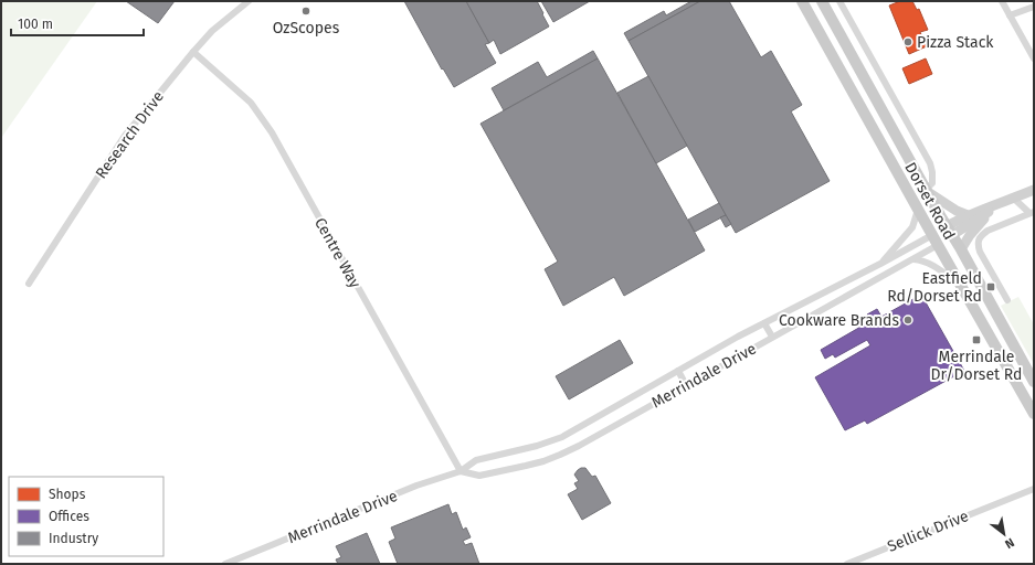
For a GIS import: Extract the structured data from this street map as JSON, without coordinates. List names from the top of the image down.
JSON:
{
  "streets": {
    "main road": ["Dorset Road"],
    "street": [
      "Research Drive",
      "Centre Way",
      "Merrindale Drive",
      "Sellick Drive"
    ]
  },
  "crossings": [
    ["Research Drive", "Centre Way"],
    ["Dorset Road", "Merrindale Drive"],
    ["Centre Way", "Merrindale Drive"]
  ],
  "places": {
    "other": ["OzScopes", "Pizza Stack", "Cookware Brands"],
    "transit": ["Eastfield Rd/Dorset Rd", "Merrindale Dr/Dorset Rd"]
  },
  "legend": ["Shops", "Offices", "Industry"],
  "scale_bar": "100 m",
  "north": "bottom right"
}
